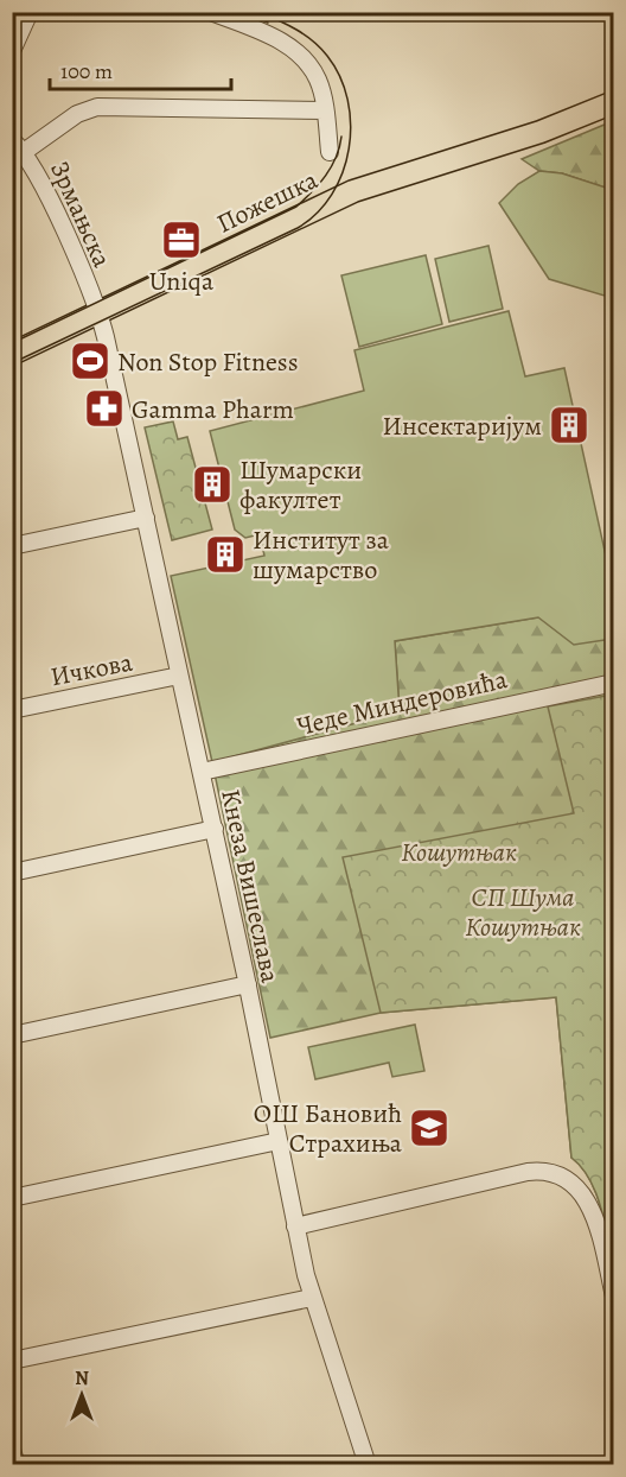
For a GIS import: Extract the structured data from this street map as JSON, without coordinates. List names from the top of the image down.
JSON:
{
  "streets": {
    "main road": ["Пожешка"],
    "street": [
      "Зрмањска",
      "Ичкова",
      "Чеде Миндеровића",
      "Кнеза Вишеслава"
    ]
  },
  "crossings": [
    ["Пожешка", "Зрмањска"],
    ["Пожешка", "Кнеза Вишеслава"],
    ["Зрмањска", "Кнеза Вишеслава"],
    ["Ичкова", "Кнеза Вишеслава"],
    ["Чеде Миндеровића", "Кнеза Вишеслава"]
  ],
  "parks": ["Кошутњак", "СП Шума Кошутњак"],
  "places": {
    "office": ["Uniqa"],
    "sports": ["Non Stop Fitness"],
    "pharmacy": ["Gamma Pharm"],
    "building": ["Инсектаријум", "Шумарски факултет", "Институт за шумарство"],
    "school or university": ["ОШ Бановић Страхиња"]
  },
  "scale_bar": "100 m",
  "north": "top"
}
